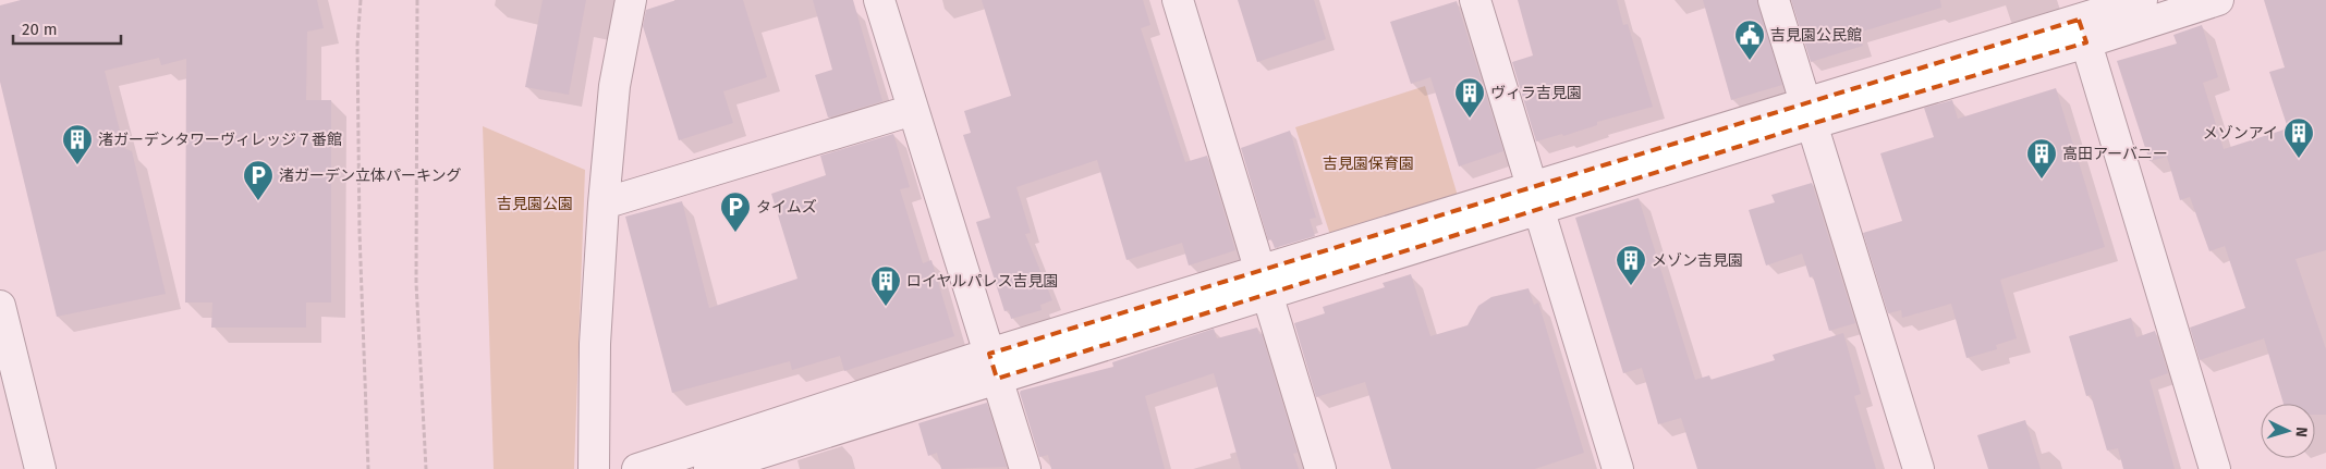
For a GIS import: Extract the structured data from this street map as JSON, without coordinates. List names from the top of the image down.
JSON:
{
  "parks": ["吉見園保育園", "吉見園公園"],
  "places": {
    "public building": ["吉見園公民館"],
    "building": [
      "ヴィラ吉見園",
      "メゾンアイ",
      "渚ガーデンタワーヴィレッジ７番館",
      "高田アーバニー",
      "メゾン吉見園",
      "ロイヤルパレス吉見園"
    ],
    "parking": ["渚ガーデン立体パーキング", "タイムズ"]
  },
  "scale_bar": "20 m",
  "north": "right"
}
